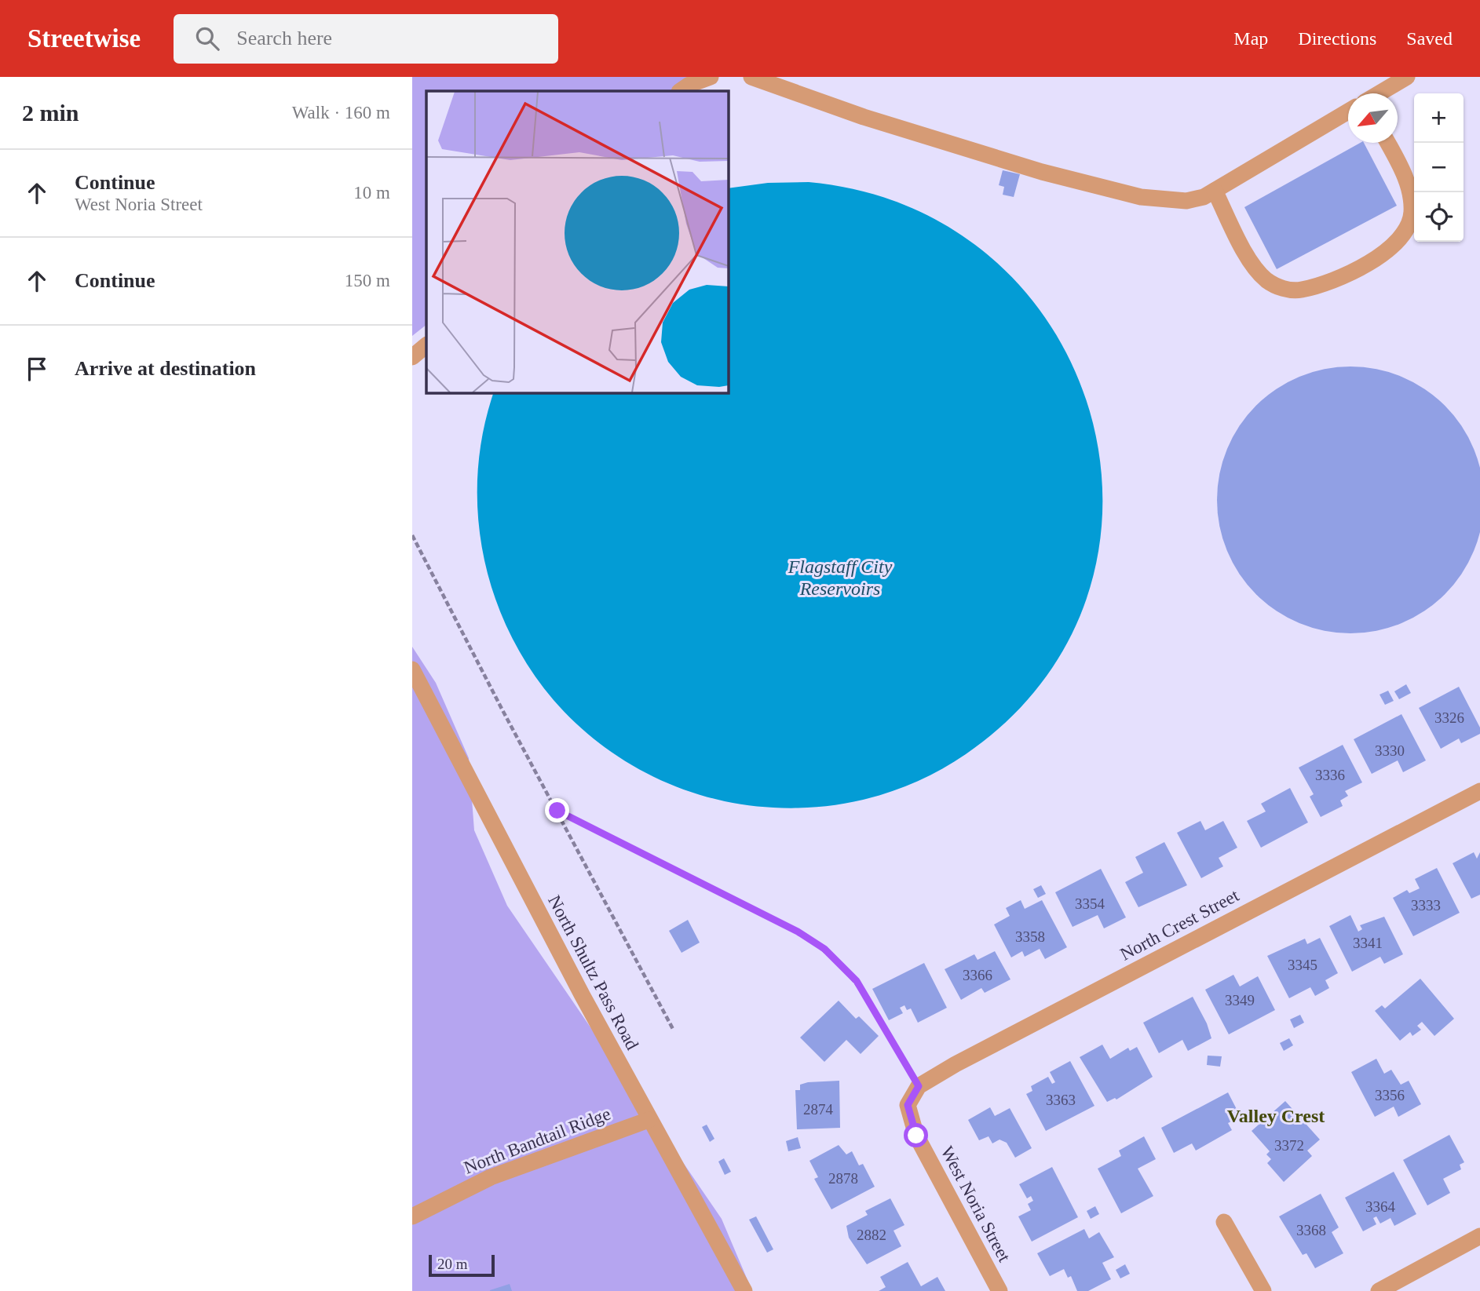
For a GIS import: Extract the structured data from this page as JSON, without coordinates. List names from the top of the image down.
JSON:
{
  "streets": {
    "street": [
      "North Crest Street",
      "North Shultz Pass Road",
      "North Bandtail Ridge",
      "West Noria Street"
    ]
  },
  "crossings": [
    ["North Crest Street", "West Noria Street"],
    ["North Shultz Pass Road", "North Bandtail Ridge"]
  ],
  "districts": ["Valley Crest"],
  "water": ["Flagstaff City Reservoirs"],
  "house_numbers": [
    "3326",
    "3330",
    "3336",
    "3354",
    "3333",
    "3358",
    "3341",
    "3345",
    "3366",
    "3349",
    "3356",
    "3363",
    "2874",
    "3372",
    "2878",
    "3364",
    "3368",
    "2882"
  ],
  "scale_bar": "20 m",
  "north": "bottom left",
  "page": {
    "header": "Streetwise",
    "search": "Search here",
    "nav": ["Map", "Directions", "Saved"],
    "heading": ["2 min", "Walk · 160 m"],
    "map_buttons": ["+", "−"],
    "list": [
      ["Continue", "West Noria Street", "10 m"],
      ["Continue", "150 m"],
      "Arrive at destination"
    ],
    "scale": "20 m"
  }
}
